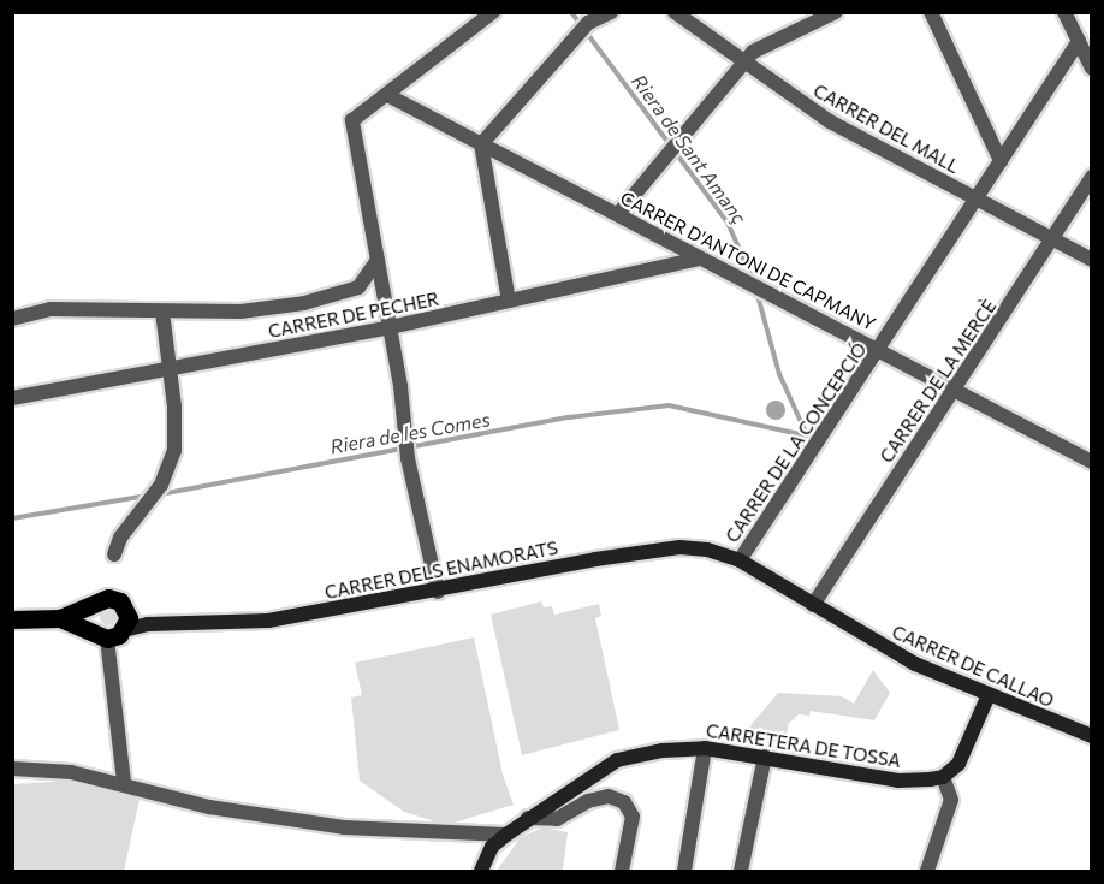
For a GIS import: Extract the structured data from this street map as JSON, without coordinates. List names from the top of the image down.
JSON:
{
  "streets": {
    "main road": ["CARRER DELS ENAMORATS", "CARRER DE CALLAO", "CARRETERA DE TOSSA"],
    "street": [
      "CARRER DEL MALL",
      "CARRER D'ANTONI DE CAPMANY",
      "CARRER DE PECHER",
      "CARRER DE LA MERCÈ",
      "CARRER DE LA CONCEPCIÓ"
    ]
  },
  "crossings": [
    ["CARRER DEL MALL", "CARRER DE LA MERCÈ"],
    ["CARRER DEL MALL", "CARRER DE LA CONCEPCIÓ"],
    ["CARRER D'ANTONI DE CAPMANY", "CARRER DE PECHER"],
    ["CARRER D'ANTONI DE CAPMANY", "CARRER DE LA MERCÈ"],
    ["CARRER D'ANTONI DE CAPMANY", "CARRER DE LA CONCEPCIÓ"],
    ["CARRER DE LA MERCÈ", "CARRER DE CALLAO"],
    ["CARRER DE LA CONCEPCIÓ", "CARRER DELS ENAMORATS"],
    ["CARRER DE LA CONCEPCIÓ", "CARRER DE CALLAO"],
    ["CARRER DELS ENAMORATS", "CARRER DE CALLAO"]
  ],
  "water": ["Riera de Sant Amanç", "Riera de les Comes"]
}
